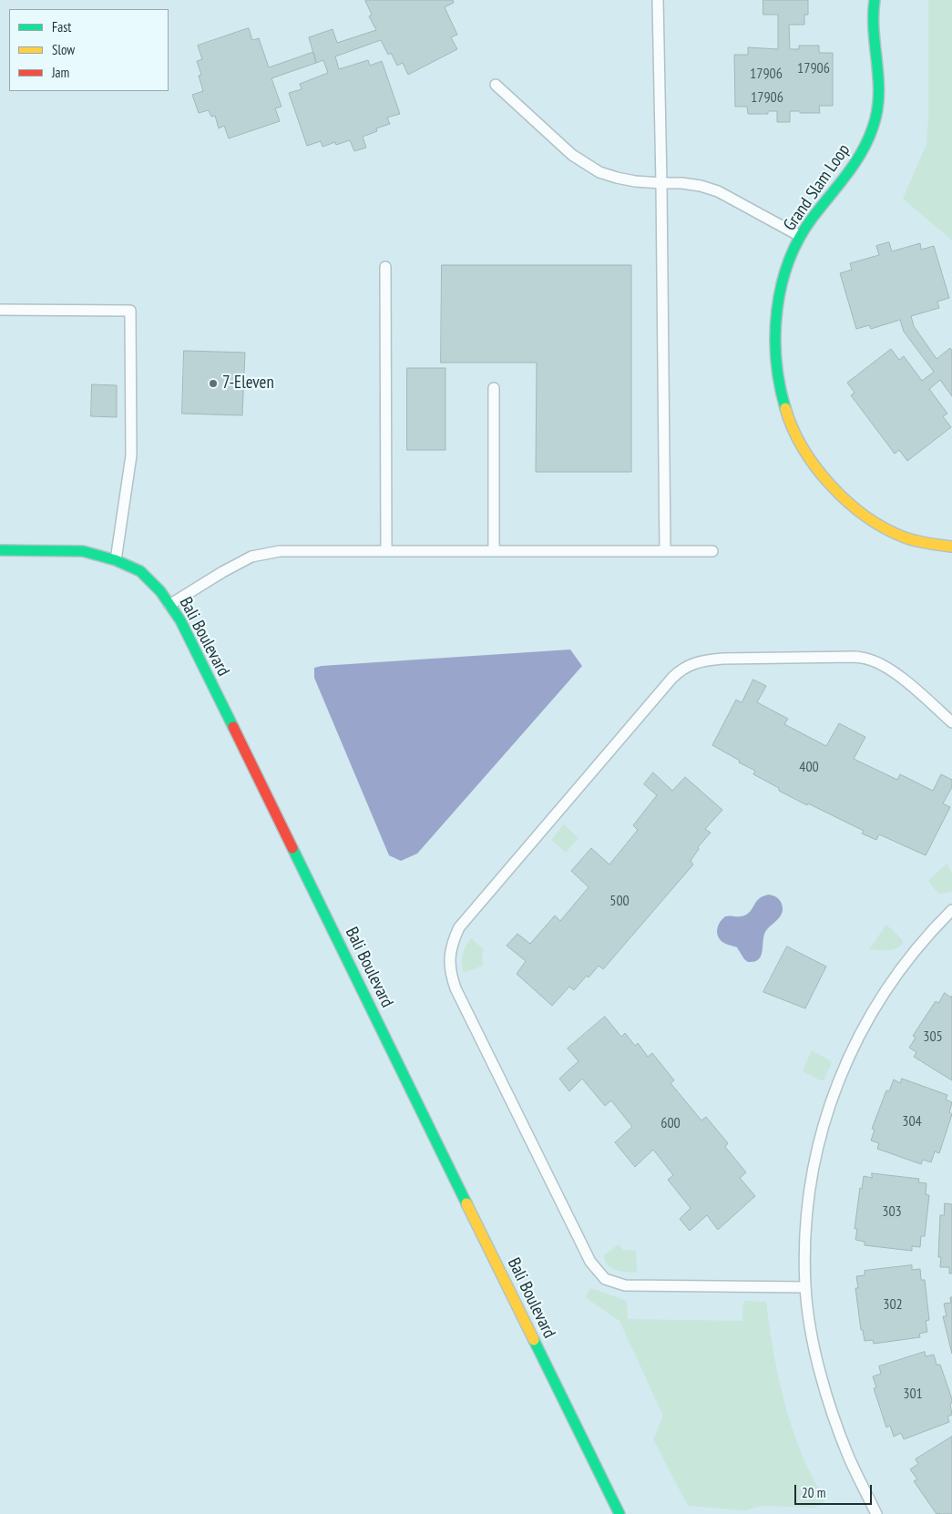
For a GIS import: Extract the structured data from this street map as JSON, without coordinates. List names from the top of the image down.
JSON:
{
  "streets": {
    "street": ["Grand Slam Loop", "Bali Boulevard"]
  },
  "places": ["7-Eleven"],
  "house_numbers": [
    "17906",
    "17906",
    "17906",
    "400",
    "500",
    "305",
    "304",
    "600",
    "303",
    "302",
    "301"
  ],
  "legend": ["Fast", "Slow", "Jam"],
  "scale_bar": "20 m"
}
